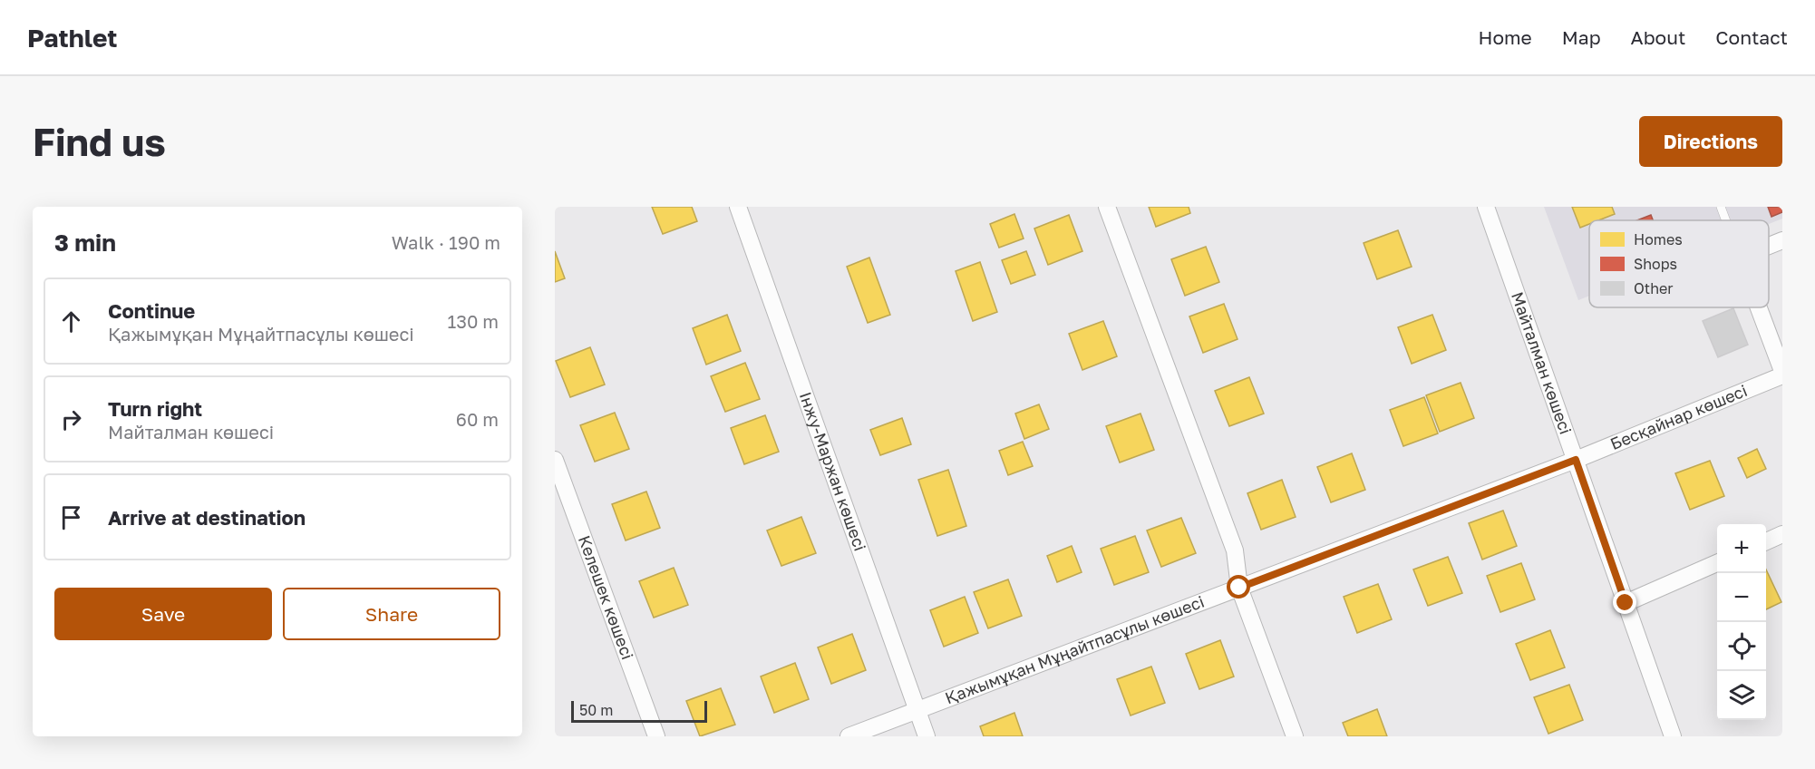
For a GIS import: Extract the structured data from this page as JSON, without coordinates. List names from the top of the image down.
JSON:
{
  "streets": {
    "street": [
      "Майталман көшесі",
      "Бесқайнар көшесі",
      "Інжу-Маржан көшесі",
      "Келешек көшесі",
      "Қажымұқан Мұңайтпасұлы көшесі"
    ]
  },
  "crossings": [
    ["Майталман көшесі", "Бесқайнар көшесі"],
    ["Майталман көшесі", "Қажымұқан Мұңайтпасұлы көшесі"],
    ["Бесқайнар көшесі", "Қажымұқан Мұңайтпасұлы көшесі"],
    ["Інжу-Маржан көшесі", "Қажымұқан Мұңайтпасұлы көшесі"]
  ],
  "legend": ["Homes", "Shops", "Other"],
  "scale_bar": "50 m",
  "page": {
    "header": "Pathlet",
    "nav": [
      "Home",
      "Map",
      "About",
      "Contact"
    ],
    "buttons": [
      "Directions",
      ["Save", "Share"]
    ],
    "title": "Find us",
    "heading": ["3 min", "Walk · 190 m"],
    "list": [
      ["Continue", "Қажымұқан Мұңайтпасұлы көшесі", "130 m"],
      ["Turn right", "Майталман көшесі", "60 m"],
      "Arrive at destination"
    ],
    "map_buttons": ["+", "−"],
    "scale": "50 m"
  }
}
